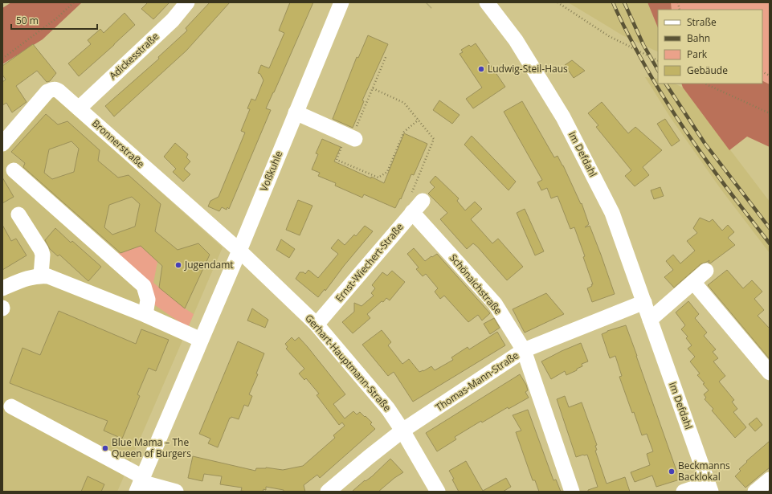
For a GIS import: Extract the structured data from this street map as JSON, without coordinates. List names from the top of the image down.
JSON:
{
  "streets": {
    "street": [
      "Adickesstraße",
      "Bronnerstraße",
      "Im Defdahl",
      "Voßkuhle",
      "Ernst-Wiechert-Straße",
      "Schönaichstraße",
      "Gerhart-Hauptmann-Straße",
      "Thomas-Mann-Straße"
    ]
  },
  "crossings": [
    ["Adickesstraße", "Bronnerstraße"],
    ["Bronnerstraße", "Voßkuhle"],
    ["Bronnerstraße", "Gerhart-Hauptmann-Straße"],
    ["Im Defdahl", "Thomas-Mann-Straße"],
    ["Voßkuhle", "Gerhart-Hauptmann-Straße"],
    ["Ernst-Wiechert-Straße", "Schönaichstraße"],
    ["Ernst-Wiechert-Straße", "Gerhart-Hauptmann-Straße"],
    ["Schönaichstraße", "Thomas-Mann-Straße"],
    ["Gerhart-Hauptmann-Straße", "Thomas-Mann-Straße"]
  ],
  "places": [
    "Ludwig-Steil-Haus",
    "Jugendamt",
    "Blue Mama – The Queen of Burgers",
    "Beckmanns Backlokal"
  ],
  "legend": [
    "Straße",
    "Bahn",
    "Park",
    "Gebäude"
  ],
  "scale_bar": "50 m"
}
